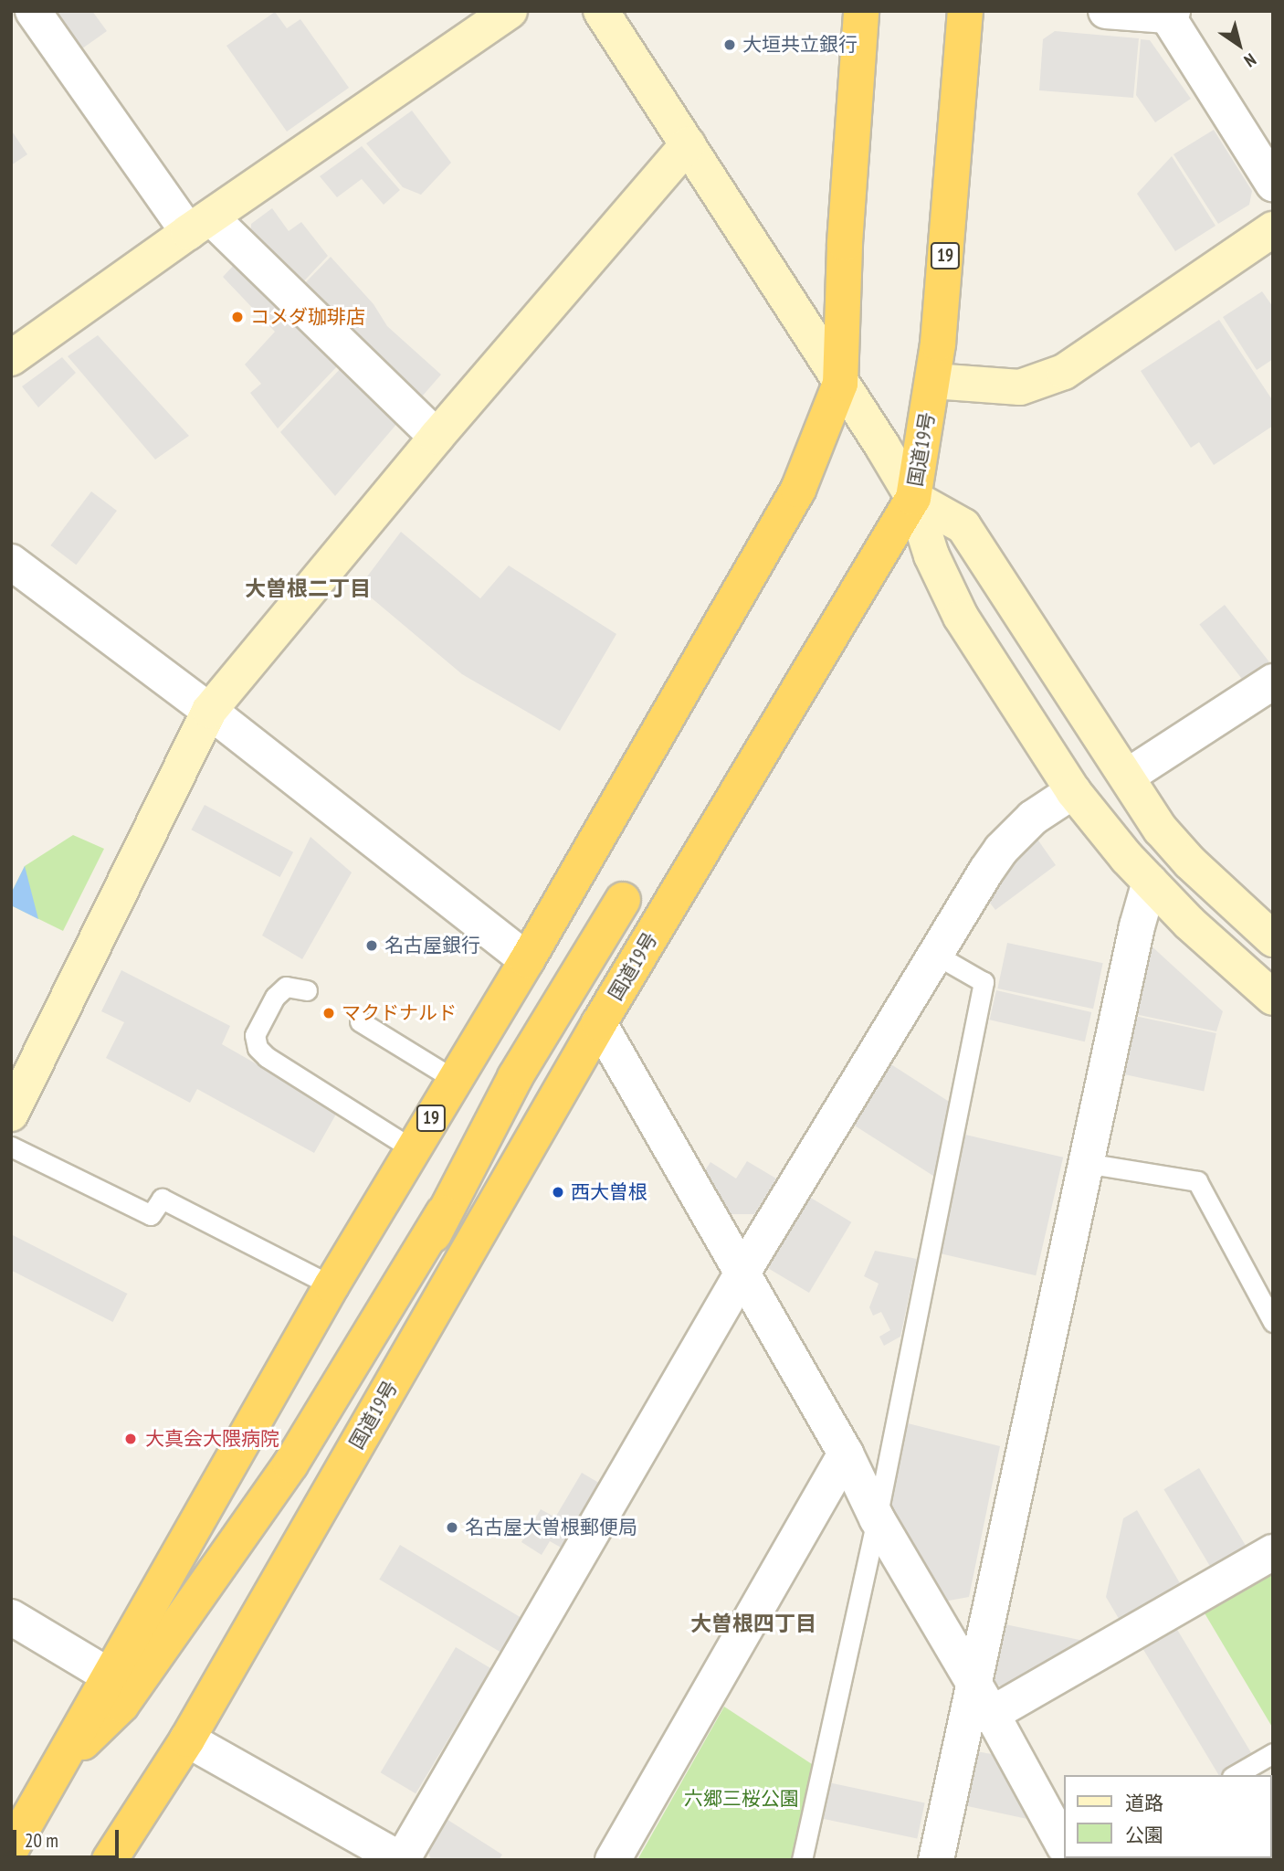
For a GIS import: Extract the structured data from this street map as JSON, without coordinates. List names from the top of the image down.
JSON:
{
  "streets": {
    "highway": ["19", "国道19号"]
  },
  "districts": ["大曽根二丁目", "大曽根四丁目"],
  "parks": ["六郷三桜公園"],
  "places": [
    "大垣共立銀行",
    "コメダ珈琲店",
    "名古屋銀行",
    "マクドナルド",
    "西大曽根",
    "大真会大隈病院",
    "名古屋大曽根郵便局"
  ],
  "legend": ["道路", "公園"],
  "scale_bar": "20 m",
  "north": "bottom right"
}
